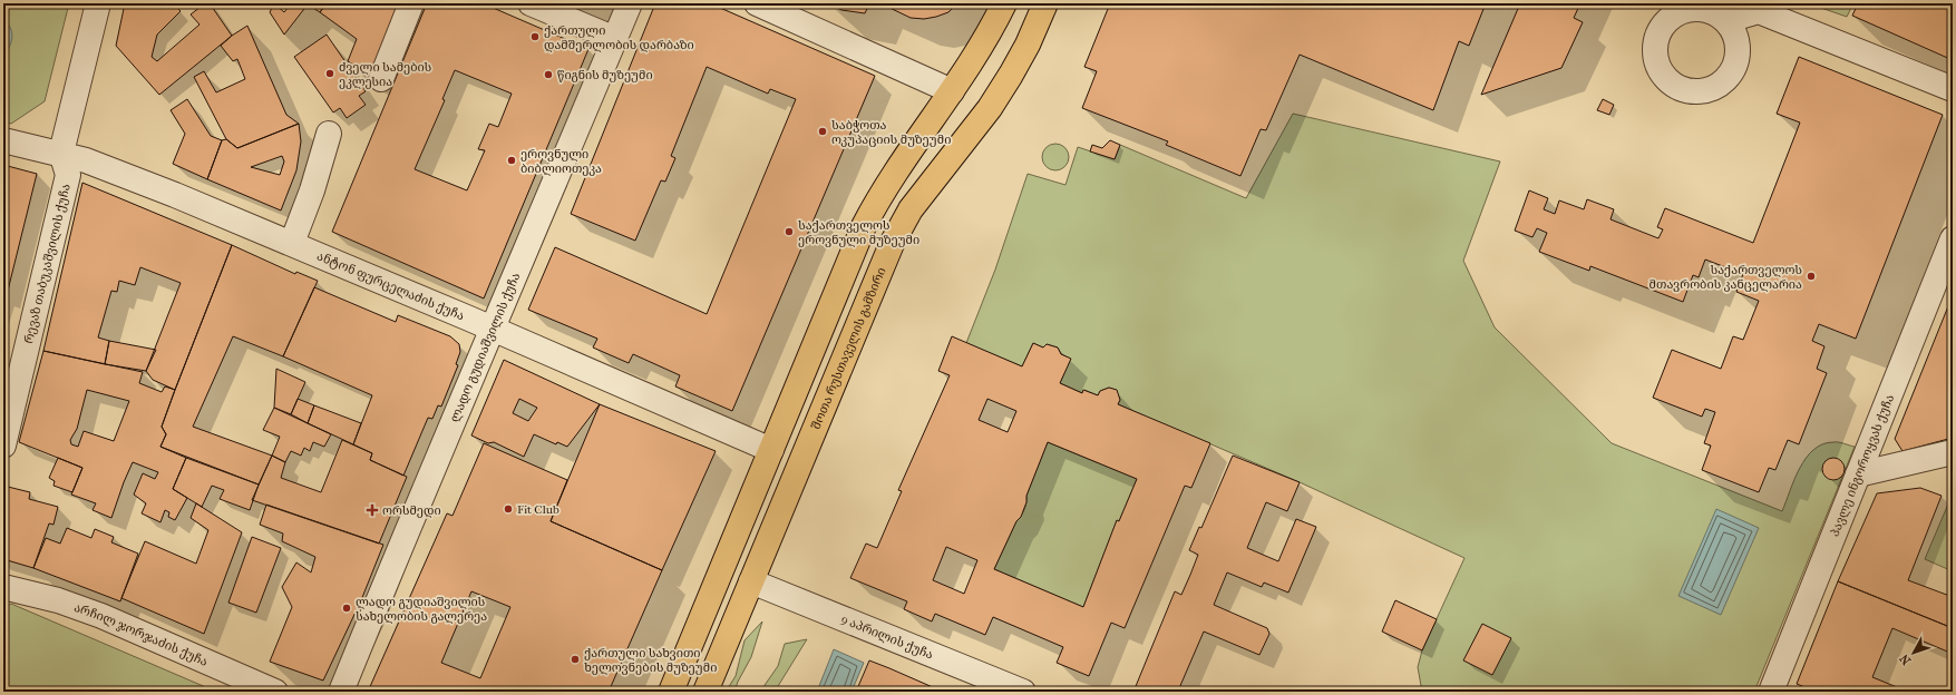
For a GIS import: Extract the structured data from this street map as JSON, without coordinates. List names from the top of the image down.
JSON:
{
  "streets": {
    "main road": ["შოთა რუსთაველის გამზირი"],
    "street": [
      "რევაზ თაბუკაშვილის ქუჩა",
      "ანტონ ფურცელაძის ქუჩა",
      "ლადო გუდიაშვილის ქუჩა",
      "პავლე ინგოროყვას ქუჩა",
      "არჩილ ჯორჯაძის ქუჩა",
      "9 აპრილის ქუჩა"
    ]
  },
  "crossings": [
    ["რევაზ თაბუკაშვილის ქუჩა", "ანტონ ფურცელაძის ქუჩა"],
    ["ანტონ ფურცელაძის ქუჩა", "ლადო გუდიაშვილის ქუჩა"],
    ["შოთა რუსთაველის გამზირი", "9 აპრილის ქუჩა"]
  ],
  "places": {
    "other": [
      "ქართული დამშერლობის დარბაზი",
      "ძველი სამების ეკლესია",
      "წიგნის მუზეუმი",
      "საბჭოთა ოკუპაციის მუზეუმი",
      "ეროვნული ბიბლიოთეკა",
      "საქართველოს ეროვნული მუზეუმი",
      "საქართველოს მთავრობის კანცელარია",
      "Fit Club",
      "ლადო გუდიაშვილის სახელობის გალერეა",
      "ქართული სახვითი ხელოვნების მუზეუმი"
    ],
    "health": ["ორსმედი"]
  },
  "north": "bottom left"
}
